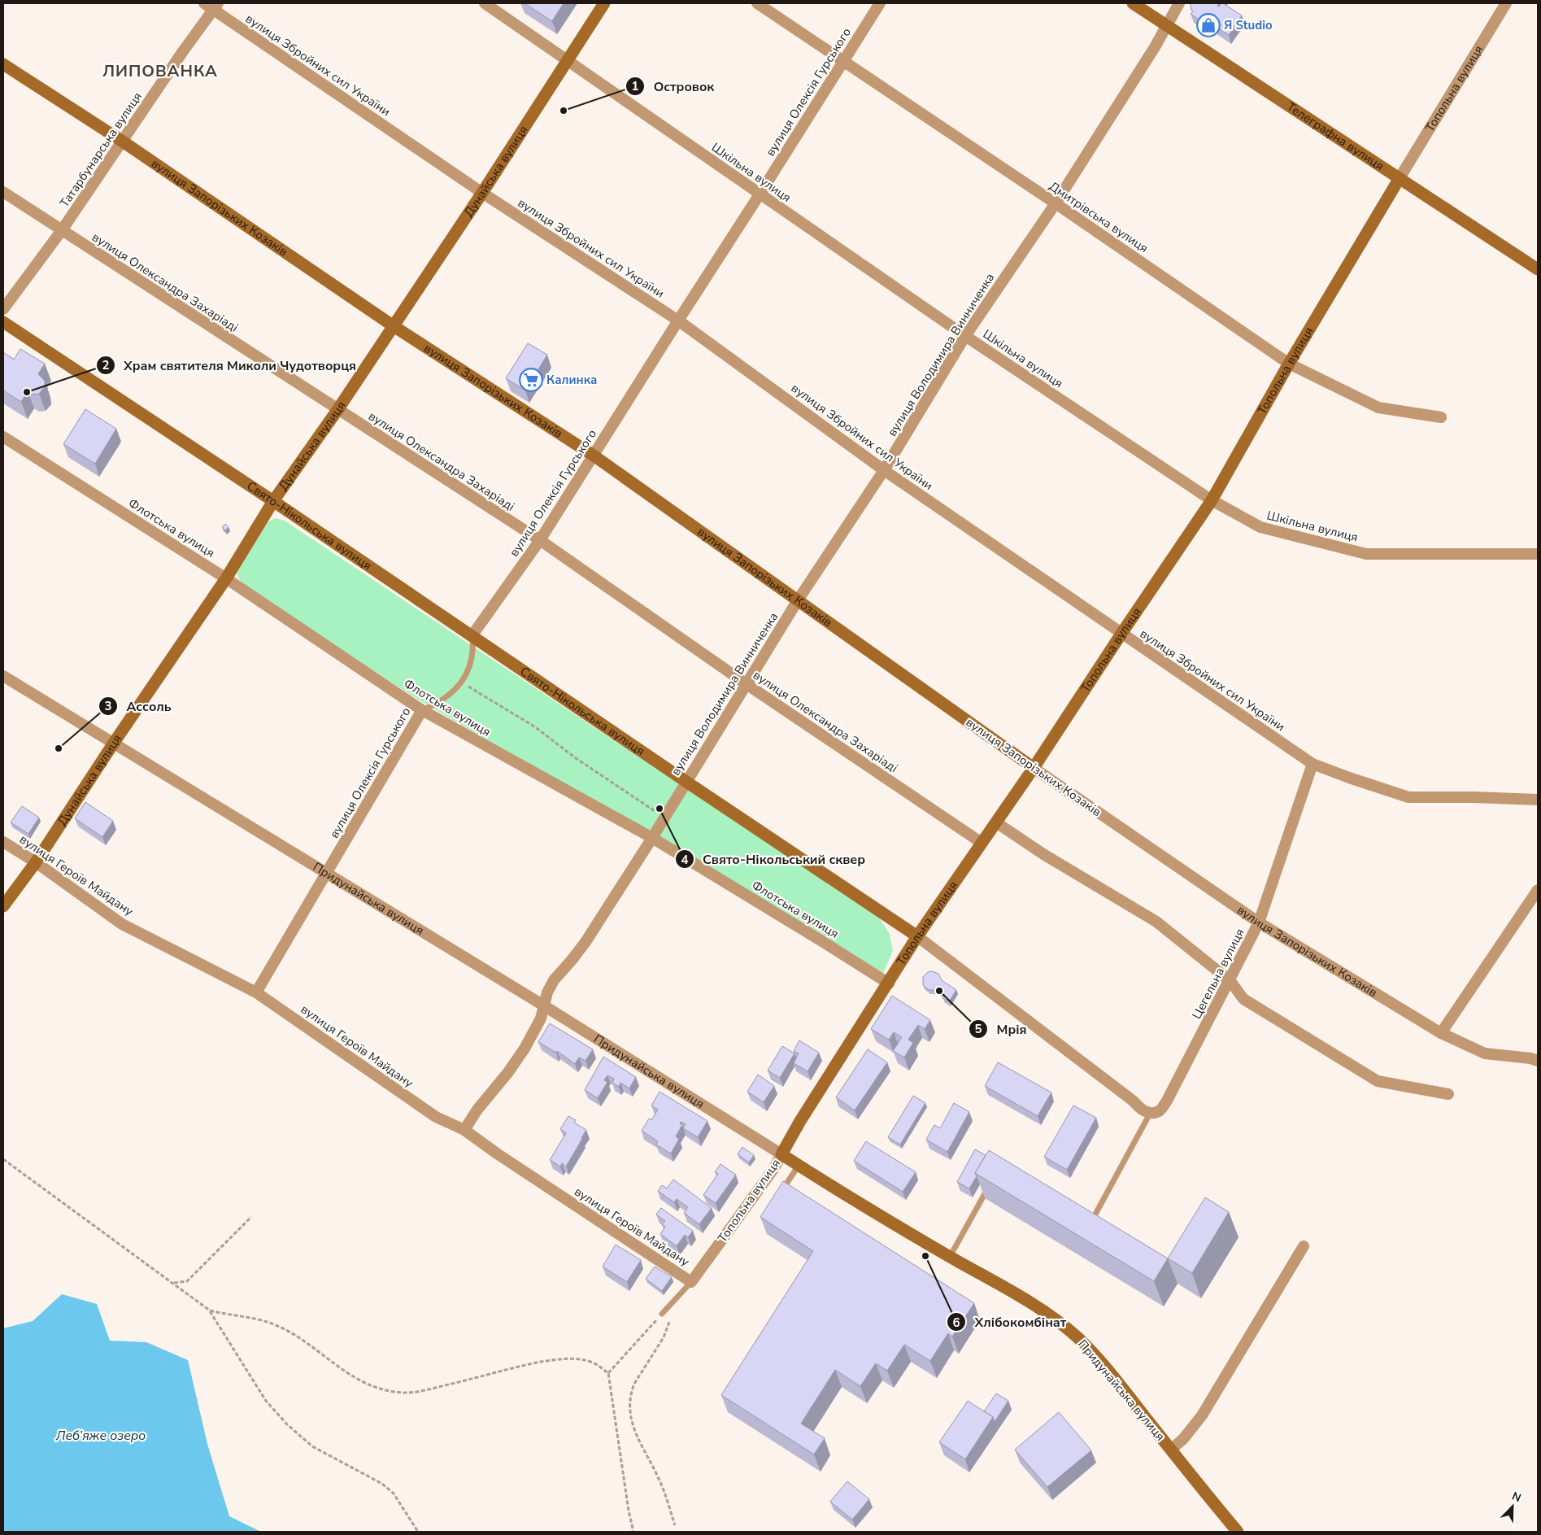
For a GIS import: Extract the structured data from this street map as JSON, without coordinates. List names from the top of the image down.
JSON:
{
  "streets": {
    "main road": [
      "Топольна вулиця",
      "Телеграфна вулиця",
      "Дунайська вулиця",
      "вулиця Запорізьких Козаків",
      "Свято-Нікольська вулиця",
      "Придунайська вулиця"
    ],
    "street": [
      "вулиця Збройних сил України",
      "вулиця Олексія Гурського",
      "Татарбунарська вулиця",
      "Шкільна вулиця",
      "Дмитрівська вулиця",
      "вулиця Олександра Захаріаді",
      "вулиця Володимира Винниченка",
      "Флотська вулиця",
      "вулиця Героїв Майдану",
      "Цегельна вулиця"
    ]
  },
  "crossings": [
    ["вулиця Збройних сил України", "Топольна вулиця"],
    ["вулиця Збройних сил України", "вулиця Олексія Гурського"],
    ["вулиця Збройних сил України", "Татарбунарська вулиця"],
    ["вулиця Збройних сил України", "Дунайська вулиця"],
    ["вулиця Збройних сил України", "вулиця Володимира Винниченка"],
    ["вулиця Збройних сил України", "Цегельна вулиця"],
    ["Топольна вулиця", "Телеграфна вулиця"],
    ["Топольна вулиця", "Шкільна вулиця"],
    ["Топольна вулиця", "вулиця Запорізьких Козаків"],
    ["Топольна вулиця", "Дмитрівська вулиця"],
    ["Топольна вулиця", "вулиця Олександра Захаріаді"],
    ["Топольна вулиця", "Свято-Нікольська вулиця"],
    ["Топольна вулиця", "Флотська вулиця"],
    ["Топольна вулиця", "вулиця Героїв Майдану"],
    ["Топольна вулиця", "Придунайська вулиця"],
    ["вулиця Олексія Гурського", "Шкільна вулиця"],
    ["вулиця Олексія Гурського", "вулиця Запорізьких Козаків"],
    ["вулиця Олексія Гурського", "Дмитрівська вулиця"],
    ["вулиця Олексія Гурського", "вулиця Олександра Захаріаді"],
    ["вулиця Олексія Гурського", "Свято-Нікольська вулиця"],
    ["вулиця Олексія Гурського", "Флотська вулиця"],
    ["вулиця Олексія Гурського", "вулиця Героїв Майдану"],
    ["вулиця Олексія Гурського", "Придунайська вулиця"],
    ["Телеграфна вулиця", "вулиця Володимира Винниченка"],
    ["Татарбунарська вулиця", "вулиця Запорізьких Козаків"],
    ["Татарбунарська вулиця", "вулиця Олександра Захаріаді"],
    ["Дунайська вулиця", "Шкільна вулиця"],
    ["Дунайська вулиця", "вулиця Запорізьких Козаків"],
    ["Дунайська вулиця", "вулиця Олександра Захаріаді"],
    ["Дунайська вулиця", "Свято-Нікольська вулиця"],
    ["Дунайська вулиця", "Флотська вулиця"],
    ["Дунайська вулиця", "вулиця Героїв Майдану"],
    ["Дунайська вулиця", "Придунайська вулиця"],
    ["Шкільна вулиця", "вулиця Володимира Винниченка"],
    ["вулиця Запорізьких Козаків", "вулиця Володимира Винниченка"],
    ["вулиця Запорізьких Козаків", "Цегельна вулиця"],
    ["Дмитрівська вулиця", "вулиця Володимира Винниченка"],
    ["вулиця Олександра Захаріаді", "вулиця Володимира Винниченка"],
    ["вулиця Володимира Винниченка", "Свято-Нікольська вулиця"],
    ["вулиця Володимира Винниченка", "Флотська вулиця"],
    ["вулиця Володимира Винниченка", "вулиця Героїв Майдану"],
    ["вулиця Володимира Винниченка", "Придунайська вулиця"],
    ["Свято-Нікольська вулиця", "Цегельна вулиця"]
  ],
  "districts": ["ЛИПОВАНКА"],
  "water": ["Леб’яже озеро"],
  "places": {
    "shop": ["Я Studio"],
    "other": [
      "Островок",
      "Храм святителя Миколи Чудотворця",
      "Ассоль",
      "Свято-Нікольський сквер",
      "Мрія",
      "Хлібокомбінат"
    ],
    "supermarket": ["Калинка"]
  },
  "north": "top right"
}
